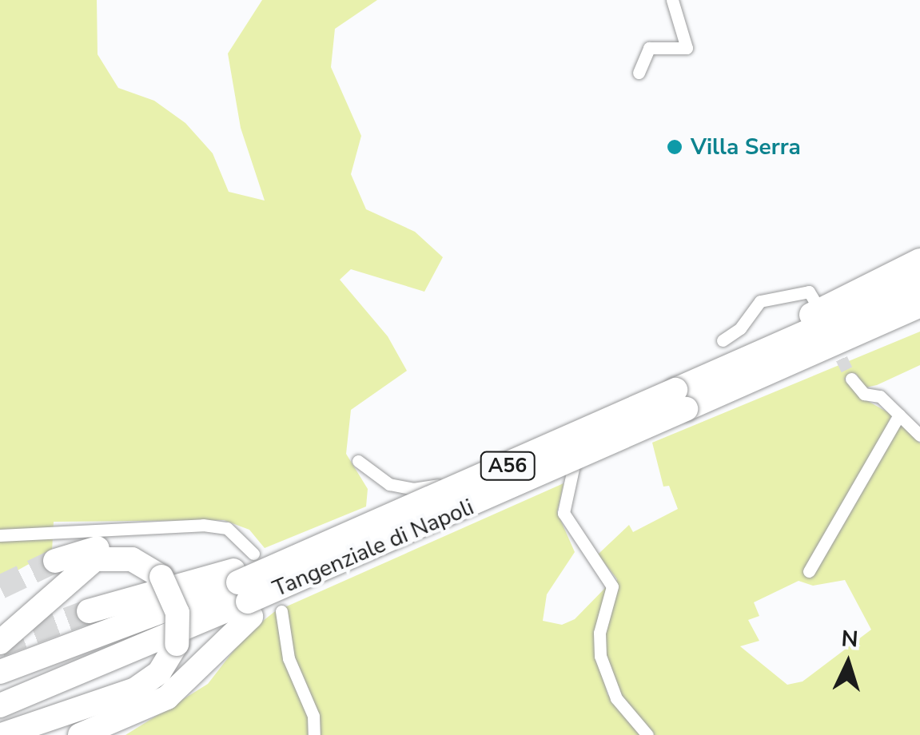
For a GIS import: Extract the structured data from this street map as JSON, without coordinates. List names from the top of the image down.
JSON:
{
  "streets": {
    "highway": ["A56", "Tangenziale di Napoli"]
  },
  "places": ["Villa Serra"],
  "north": "top"
}
